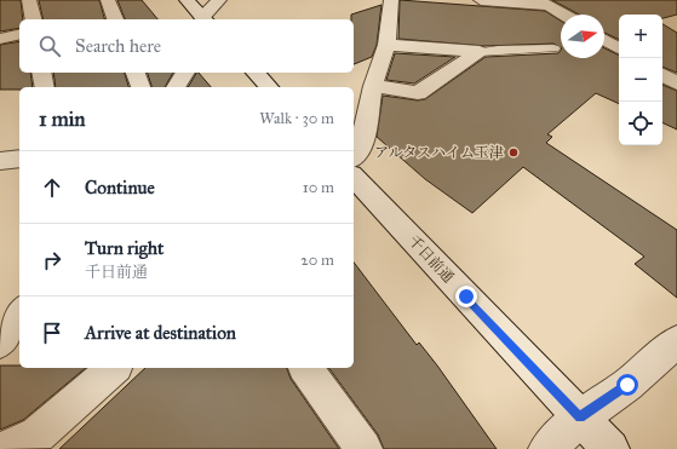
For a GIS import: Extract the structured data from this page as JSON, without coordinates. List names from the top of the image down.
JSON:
{
  "streets": {
    "street": ["千日前通"]
  },
  "places": ["アルタスハイム玉津"],
  "north": "right",
  "page": {
    "map_buttons": ["+", "−"],
    "search": "Search here",
    "heading": ["1 min", "Walk · 30 m"],
    "list": [
      ["Continue", "10 m"],
      ["Turn right", "千日前通", "20 m"],
      "Arrive at destination"
    ]
  }
}
